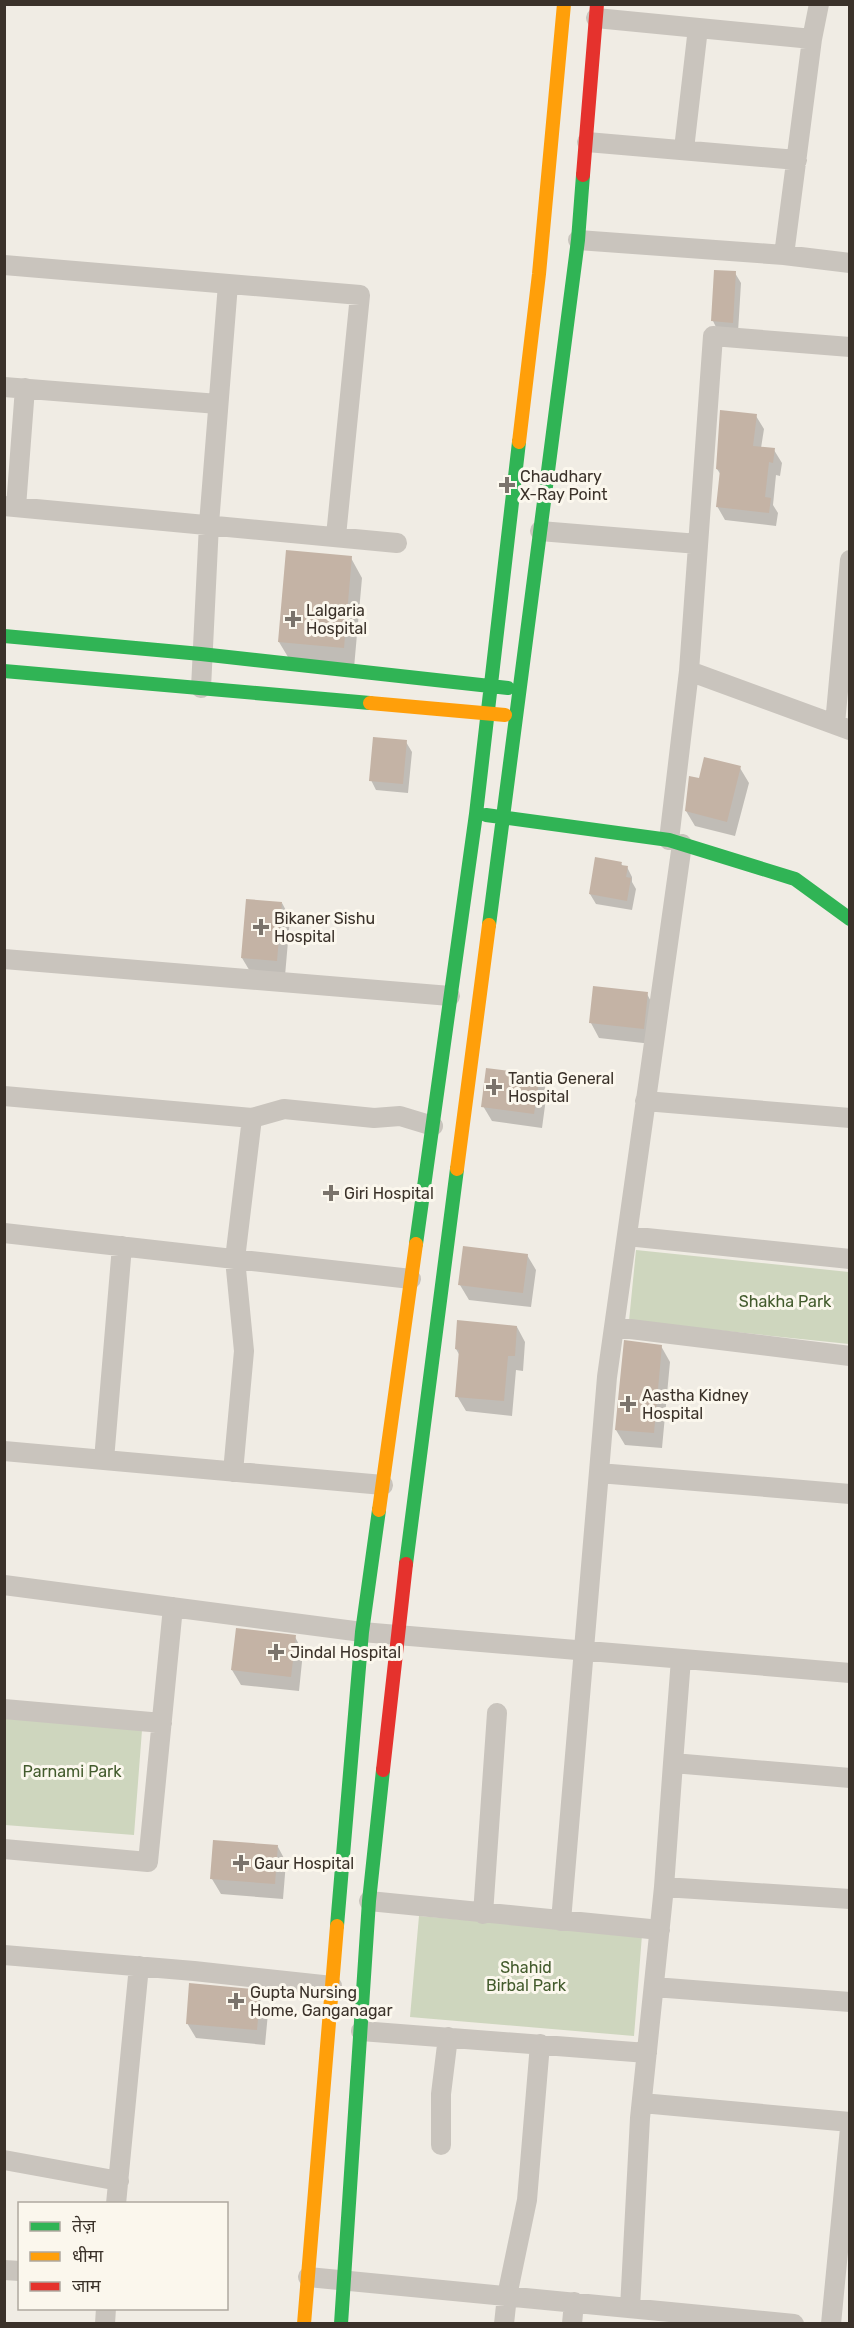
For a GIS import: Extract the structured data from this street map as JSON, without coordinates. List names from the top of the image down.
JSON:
{
  "parks": ["Shakha Park", "Parnami Park", "Shahid Birbal Park"],
  "places": {
    "health": [
      "Chaudhary X-Ray Point",
      "Lalgaria Hospital",
      "Bikaner Sishu Hospital",
      "Tantia General Hospital",
      "Giri Hospital",
      "Aastha Kidney Hospital",
      "Jindal Hospital",
      "Gaur Hospital",
      "Gupta Nursing Home, Ganganagar"
    ]
  },
  "legend": ["तेज़", "धीमा", "जाम"]
}
